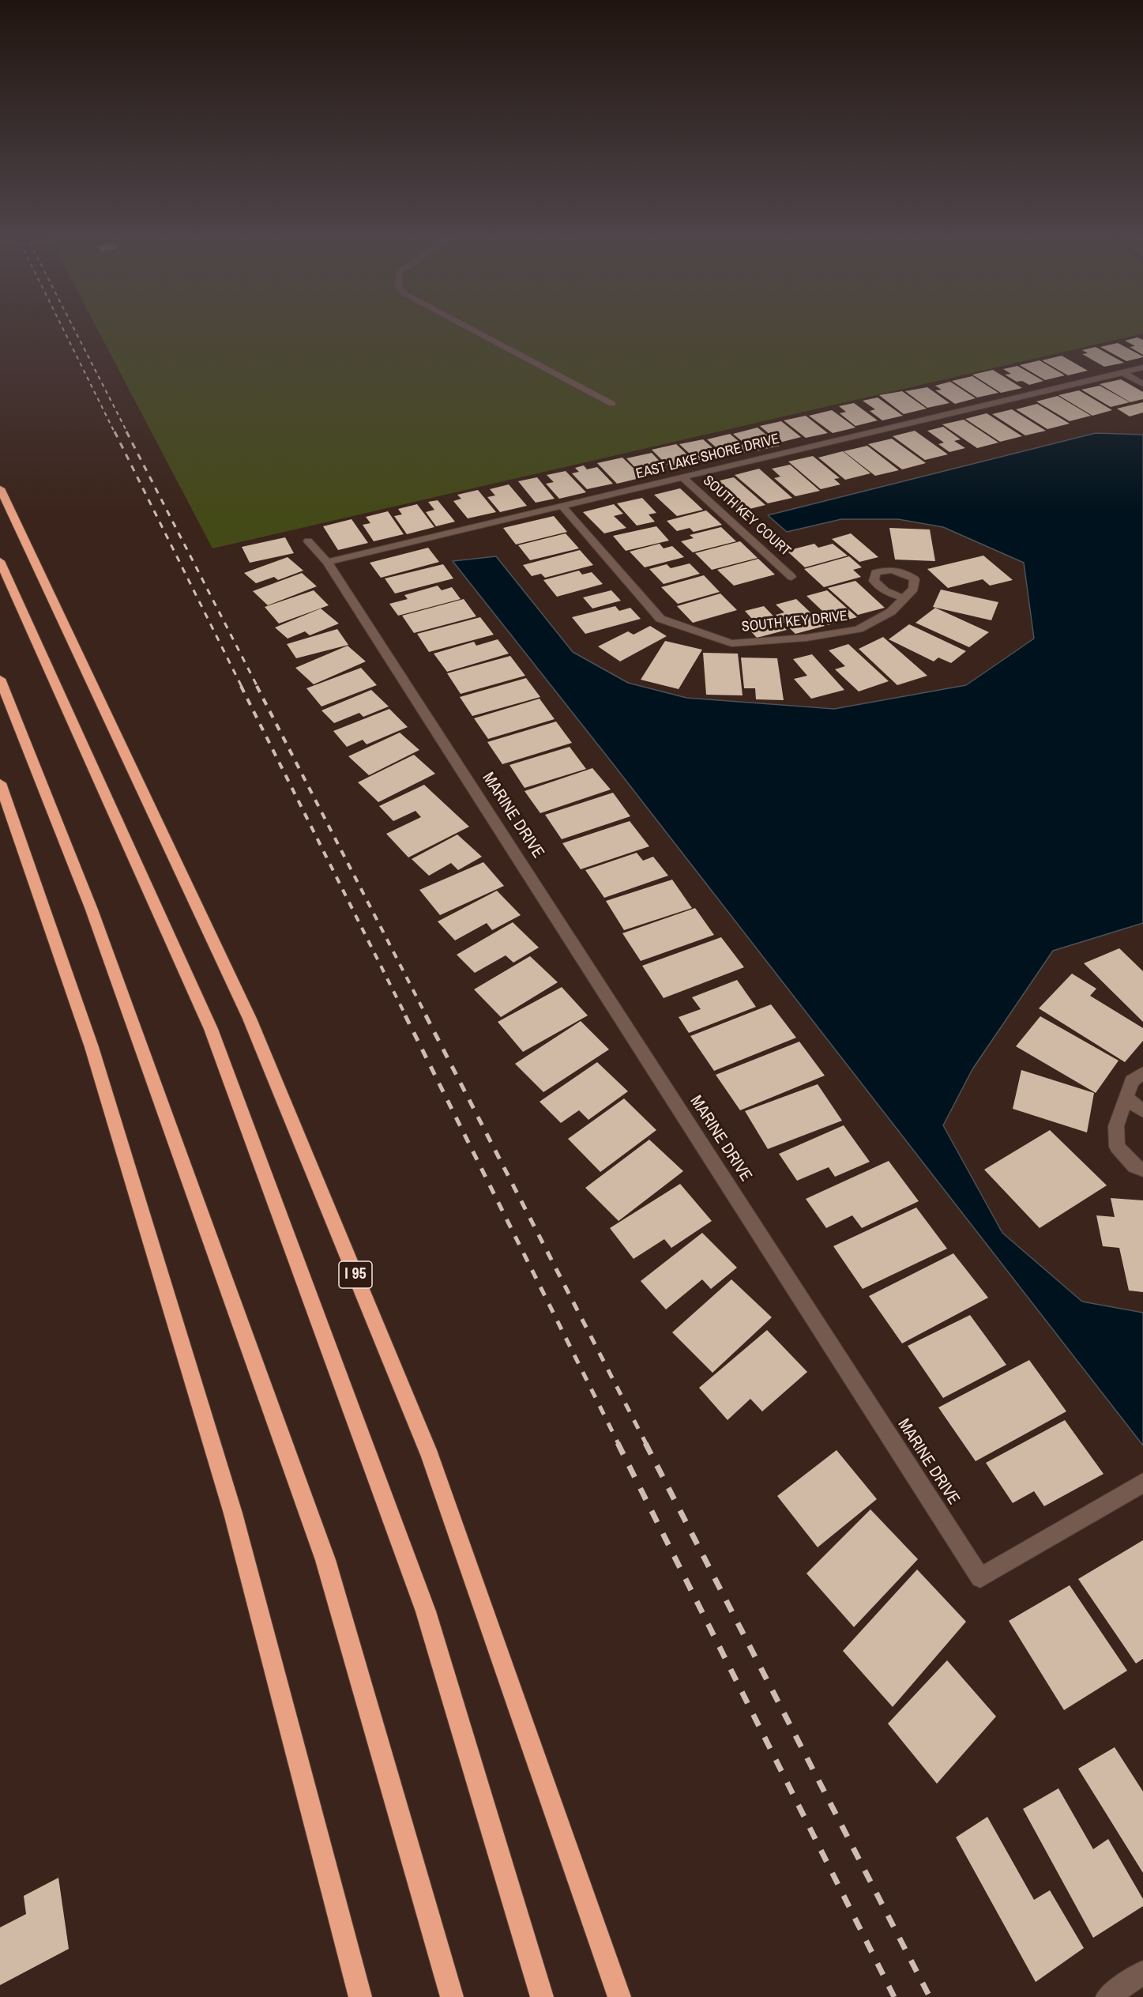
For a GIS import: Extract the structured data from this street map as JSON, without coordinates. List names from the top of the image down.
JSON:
{
  "streets": {
    "highway": ["I 95"],
    "street": [
      "EAST LAKE SHORE DRIVE",
      "SOUTH KEY COURT",
      "SOUTH KEY DRIVE",
      "MARINE DRIVE"
    ]
  },
  "crossings": [
    ["EAST LAKE SHORE DRIVE", "SOUTH KEY COURT"],
    ["EAST LAKE SHORE DRIVE", "SOUTH KEY DRIVE"],
    ["EAST LAKE SHORE DRIVE", "MARINE DRIVE"]
  ]
}
